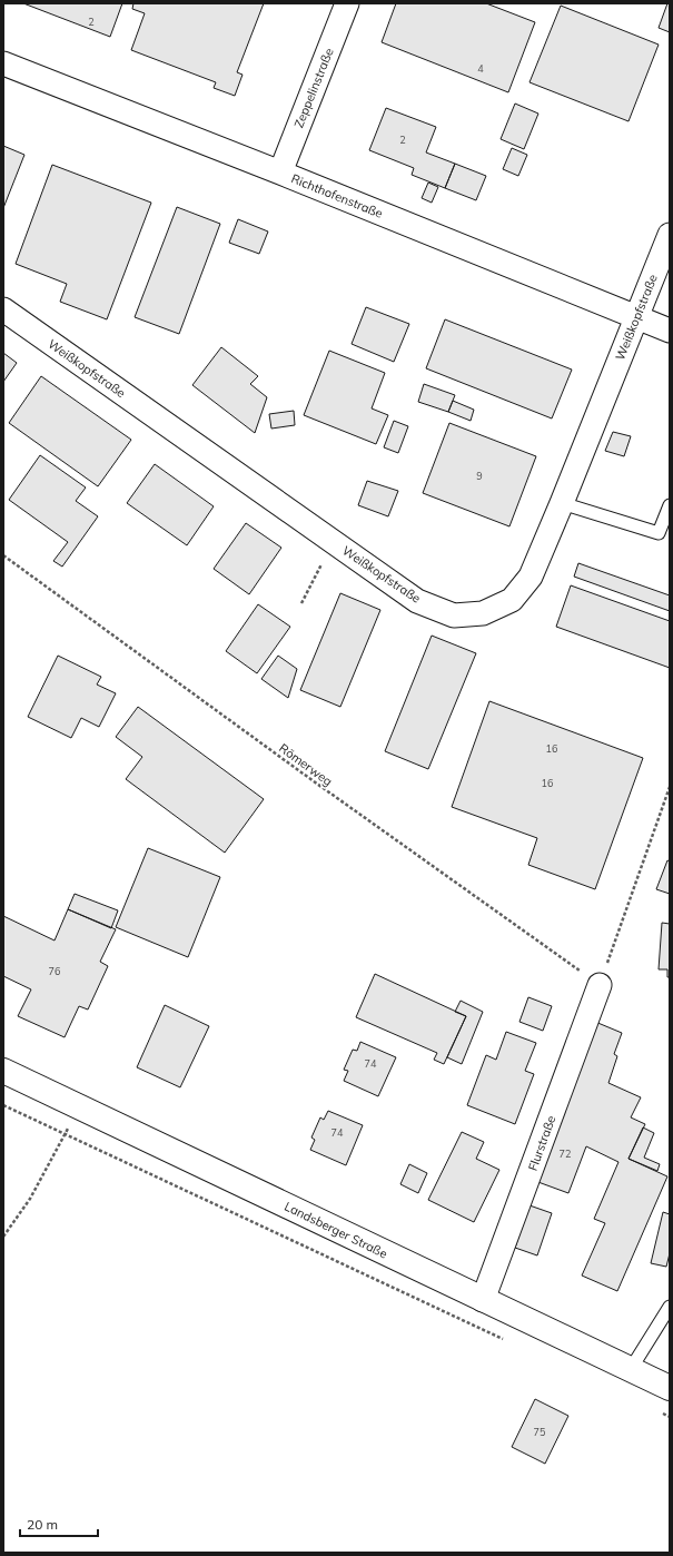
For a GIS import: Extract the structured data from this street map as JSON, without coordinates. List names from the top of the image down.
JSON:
{
  "streets": {
    "street": [
      "Zeppelinstraße",
      "Richthofenstraße",
      "Weißkopfstraße",
      "Flurstraße",
      "Landsberger Straße"
    ],
    "path": ["Römerweg"]
  },
  "crossings": [
    ["Zeppelinstraße", "Richthofenstraße"],
    ["Richthofenstraße", "Weißkopfstraße"],
    ["Römerweg", "Flurstraße"],
    ["Flurstraße", "Landsberger Straße"]
  ],
  "house_numbers": [
    "2",
    "4",
    "2",
    "9",
    "16",
    "16",
    "76",
    "74",
    "74",
    "72",
    "75"
  ],
  "scale_bar": "20 m"
}
